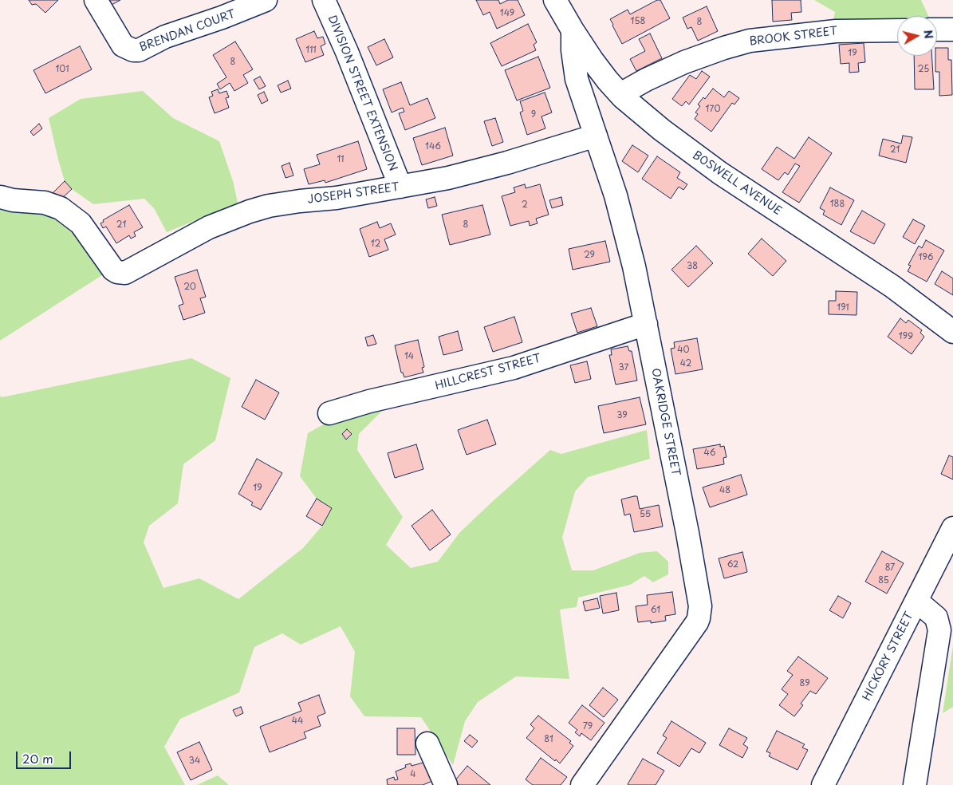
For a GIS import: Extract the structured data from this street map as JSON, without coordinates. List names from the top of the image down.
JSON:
{
  "streets": {
    "street": [
      "BRENDAN COURT",
      "BROOK STREET",
      "DIVISION STREET EXTENSION",
      "BOSWELL AVENUE",
      "JOSEPH STREET",
      "HILLCREST STREET",
      "OAKRIDGE STREET",
      "HICKORY STREET"
    ]
  },
  "crossings": [
    ["BROOK STREET", "BOSWELL AVENUE"],
    ["DIVISION STREET EXTENSION", "JOSEPH STREET"],
    ["BOSWELL AVENUE", "OAKRIDGE STREET"],
    ["JOSEPH STREET", "OAKRIDGE STREET"],
    ["HILLCREST STREET", "OAKRIDGE STREET"]
  ],
  "house_numbers": [
    "149",
    "158",
    "8",
    "111",
    "19",
    "8",
    "101",
    "25",
    "170",
    "9",
    "146",
    "21",
    "11",
    "188",
    "2",
    "21",
    "8",
    "12",
    "29",
    "196",
    "38",
    "20",
    "191",
    "199",
    "40",
    "14",
    "42",
    "37",
    "39",
    "46",
    "19",
    "48",
    "55",
    "62",
    "87",
    "85",
    "61",
    "89",
    "44",
    "79",
    "81",
    "34",
    "4"
  ],
  "scale_bar": "20 m",
  "north": "right"
}
